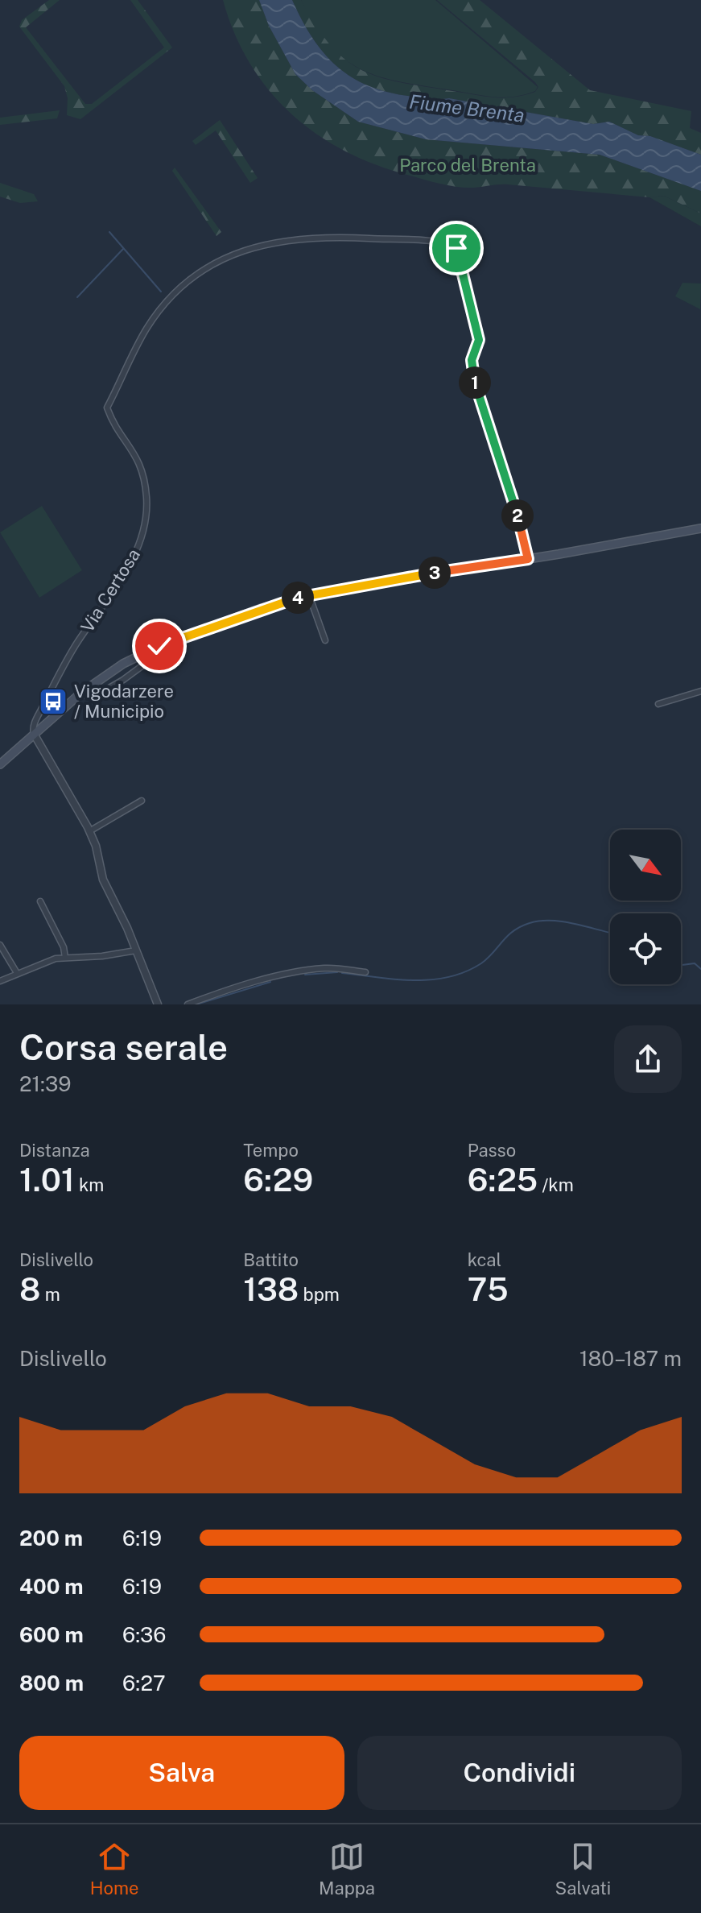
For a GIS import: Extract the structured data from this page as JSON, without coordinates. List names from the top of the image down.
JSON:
{
  "streets": {
    "street": ["Via Certosa"]
  },
  "water": ["Fiume Brenta"],
  "parks": ["Parco del Brenta"],
  "places": {
    "bus stop": ["Vigodarzere / Municipio"]
  },
  "north": "bottom right",
  "page": {
    "pins": [
      "1",
      "2",
      "3",
      "4"
    ],
    "heading": ["Corsa serale", "21:39"],
    "stats": [
      ["Distanza", "1.01 km"],
      ["Tempo", "6:29"],
      ["Passo", "6:25 /km"],
      ["Dislivello", "8 m"],
      ["Battito", "138 bpm"],
      ["kcal", "75"]
    ],
    "chart": ["Dislivello", "180–187 m"],
    "list": [
      {
        "name": "200 m",
        "note": "6:19"
      },
      {
        "name": "400 m",
        "note": "6:19"
      },
      {
        "name": "600 m",
        "note": "6:36"
      },
      {
        "name": "800 m",
        "note": "6:27"
      }
    ],
    "buttons": ["Salva", "Condividi"],
    "tabs": ["Home", "Mappa", "Salvati"]
  }
}
